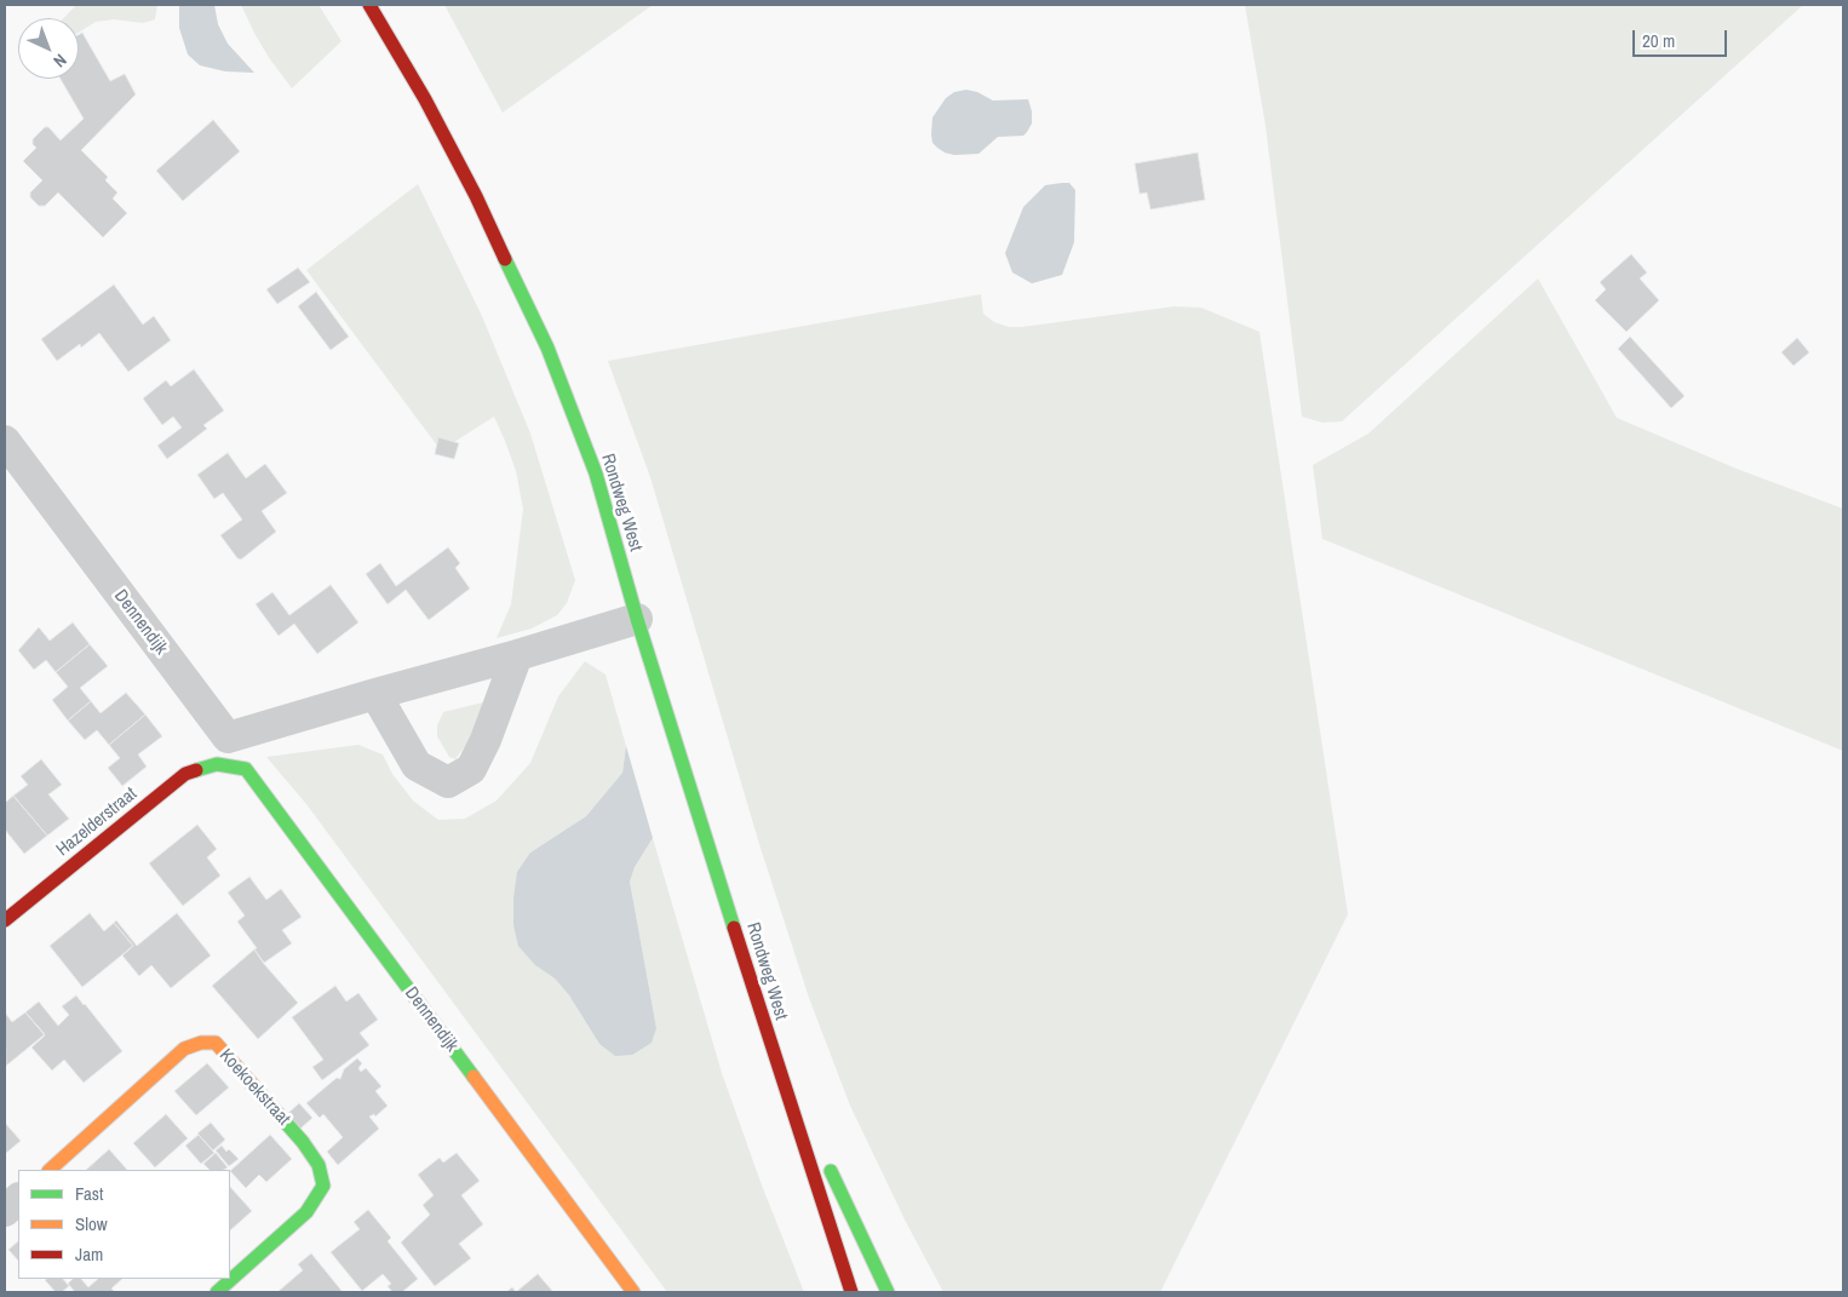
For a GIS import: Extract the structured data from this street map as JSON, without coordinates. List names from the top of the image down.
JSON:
{
  "streets": {
    "main road": [
      "Rondweg West",
      "Dennendijk",
      "Hazelderstraat",
      "Koekoekstraat"
    ]
  },
  "crossings": [
    ["Rondweg West", "Dennendijk"],
    ["Dennendijk", "Hazelderstraat"]
  ],
  "legend": ["Fast", "Slow", "Jam"],
  "scale_bar": "20 m",
  "north": "bottom right"
}
